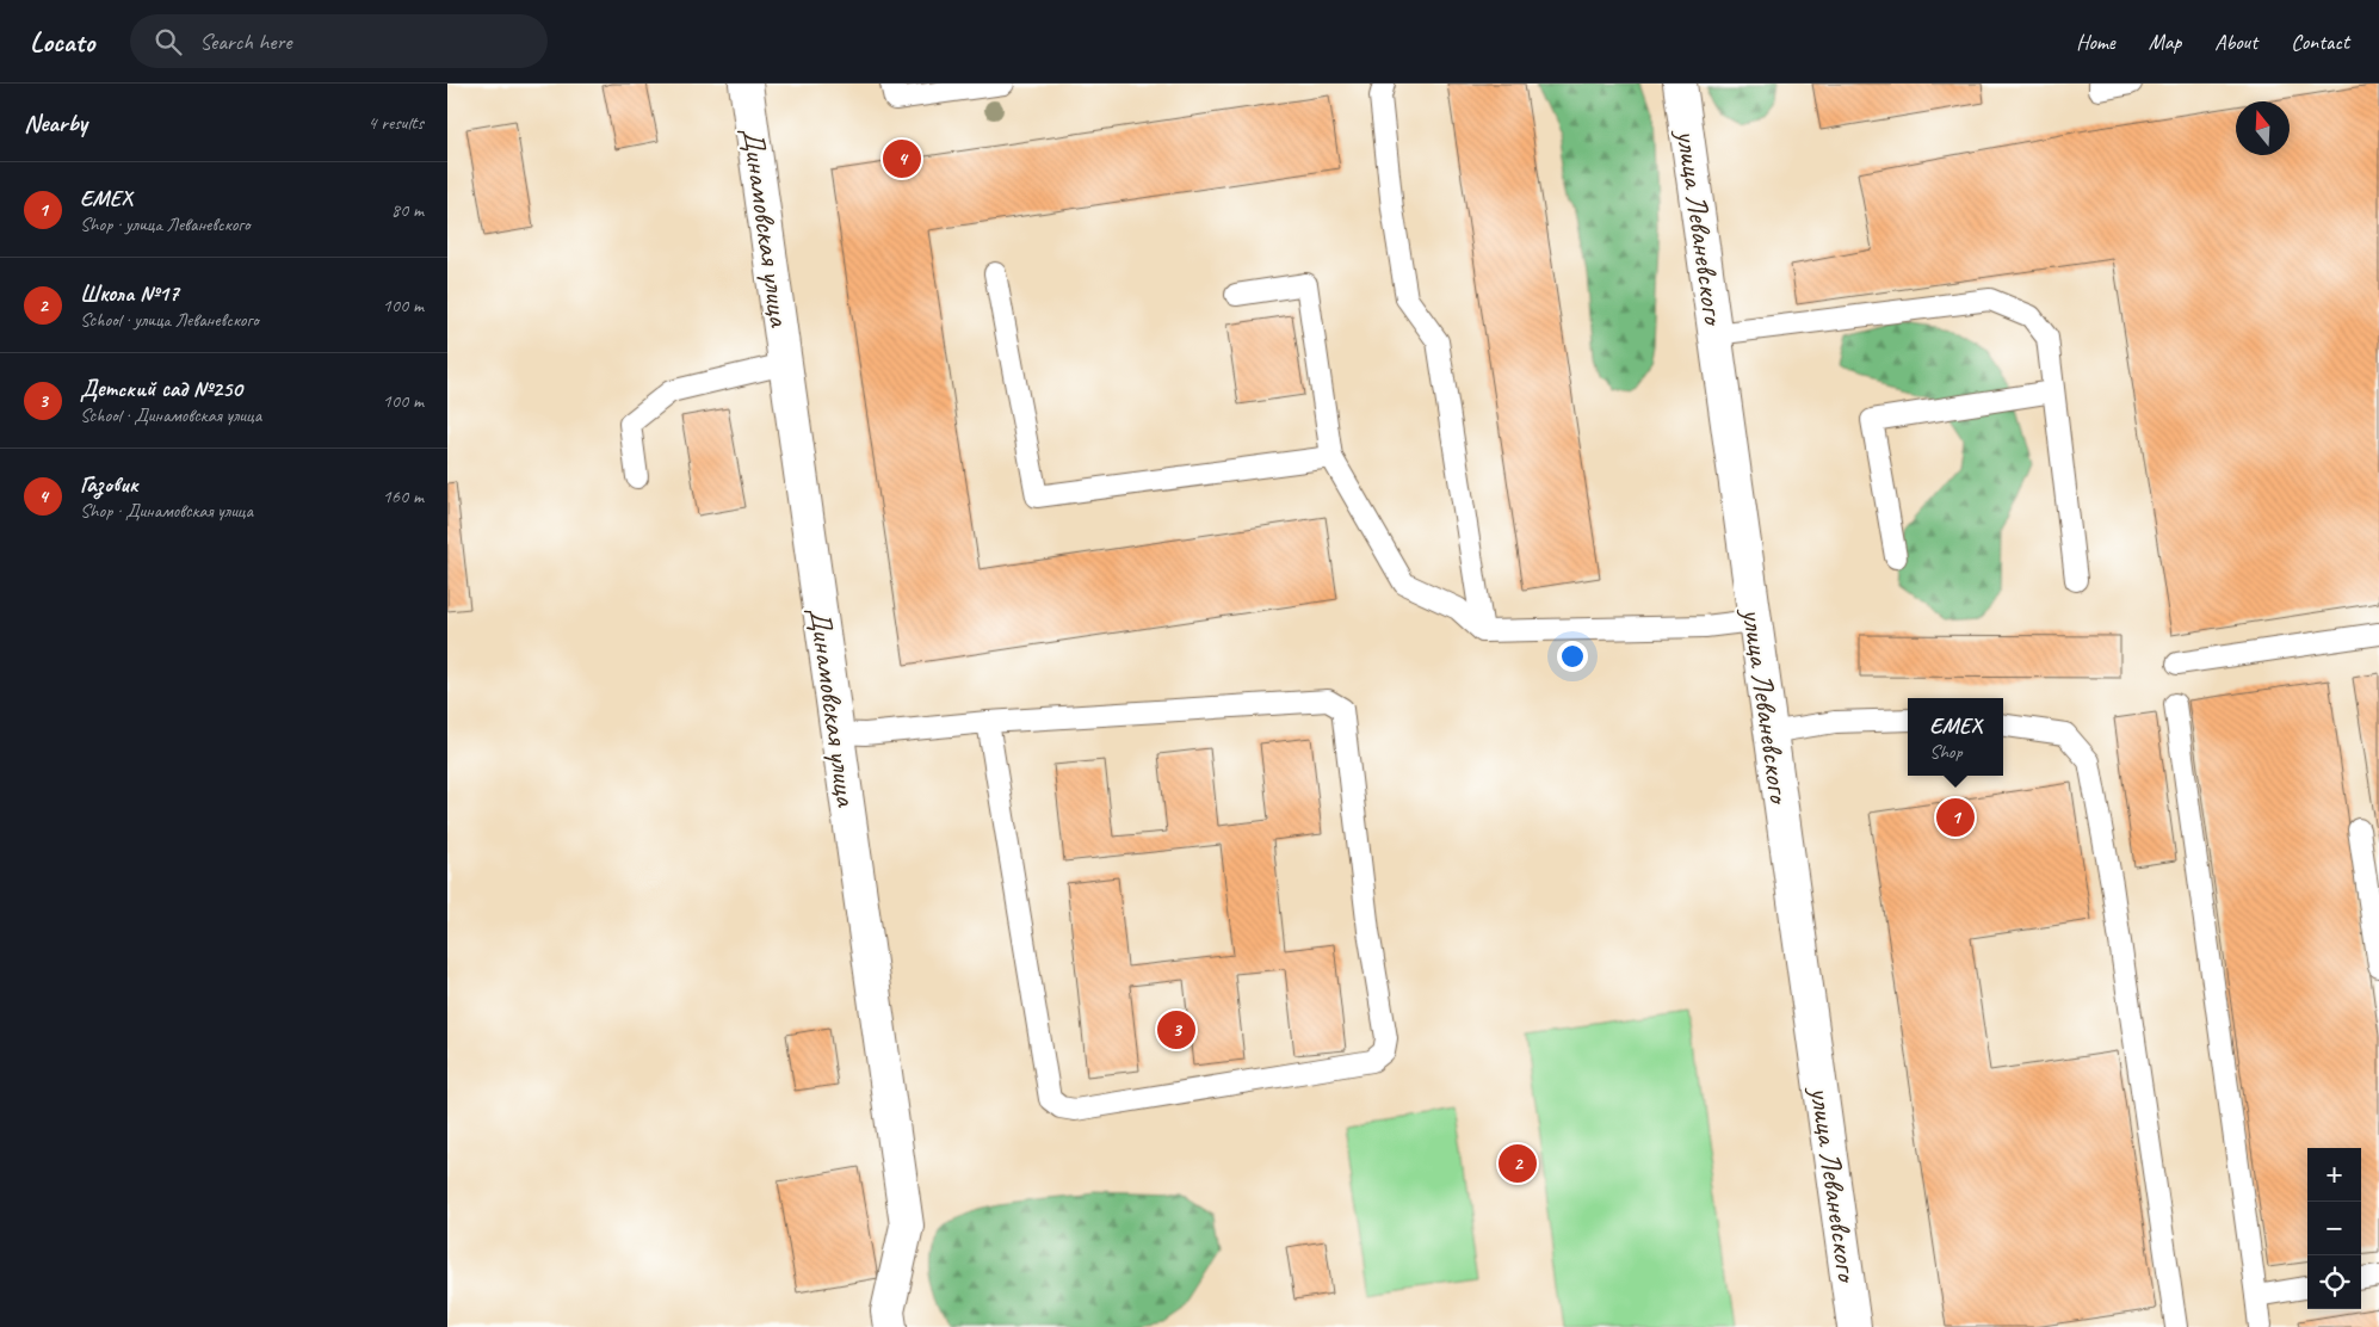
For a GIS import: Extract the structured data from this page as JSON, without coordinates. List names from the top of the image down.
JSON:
{
  "streets": {
    "street": ["Динамовская улица", "улица Леваневского"]
  },
  "north": "top",
  "page": {
    "header": "Locato",
    "search": "Search here",
    "nav": [
      "Home",
      "Map",
      "About",
      "Contact"
    ],
    "heading": ["Nearby", "4 results"],
    "pins": [
      "4",
      "1",
      "3",
      "2"
    ],
    "list": [
      {
        "mark": "1",
        "name": "EMEX",
        "note": "Shop · улица Леваневского",
        "value": "80 m"
      },
      {
        "mark": "2",
        "name": "Школа №17",
        "note": "School · улица Леваневского",
        "value": "100 m"
      },
      {
        "mark": "3",
        "name": "Детский сад №250",
        "note": "School · Динамовская улица",
        "value": "100 m"
      },
      {
        "mark": "4",
        "name": "Газовик",
        "note": "Shop · Динамовская улица",
        "value": "160 m"
      }
    ],
    "popup": ["EMEX", "Shop"],
    "map_buttons": ["+", "−"]
  }
}
